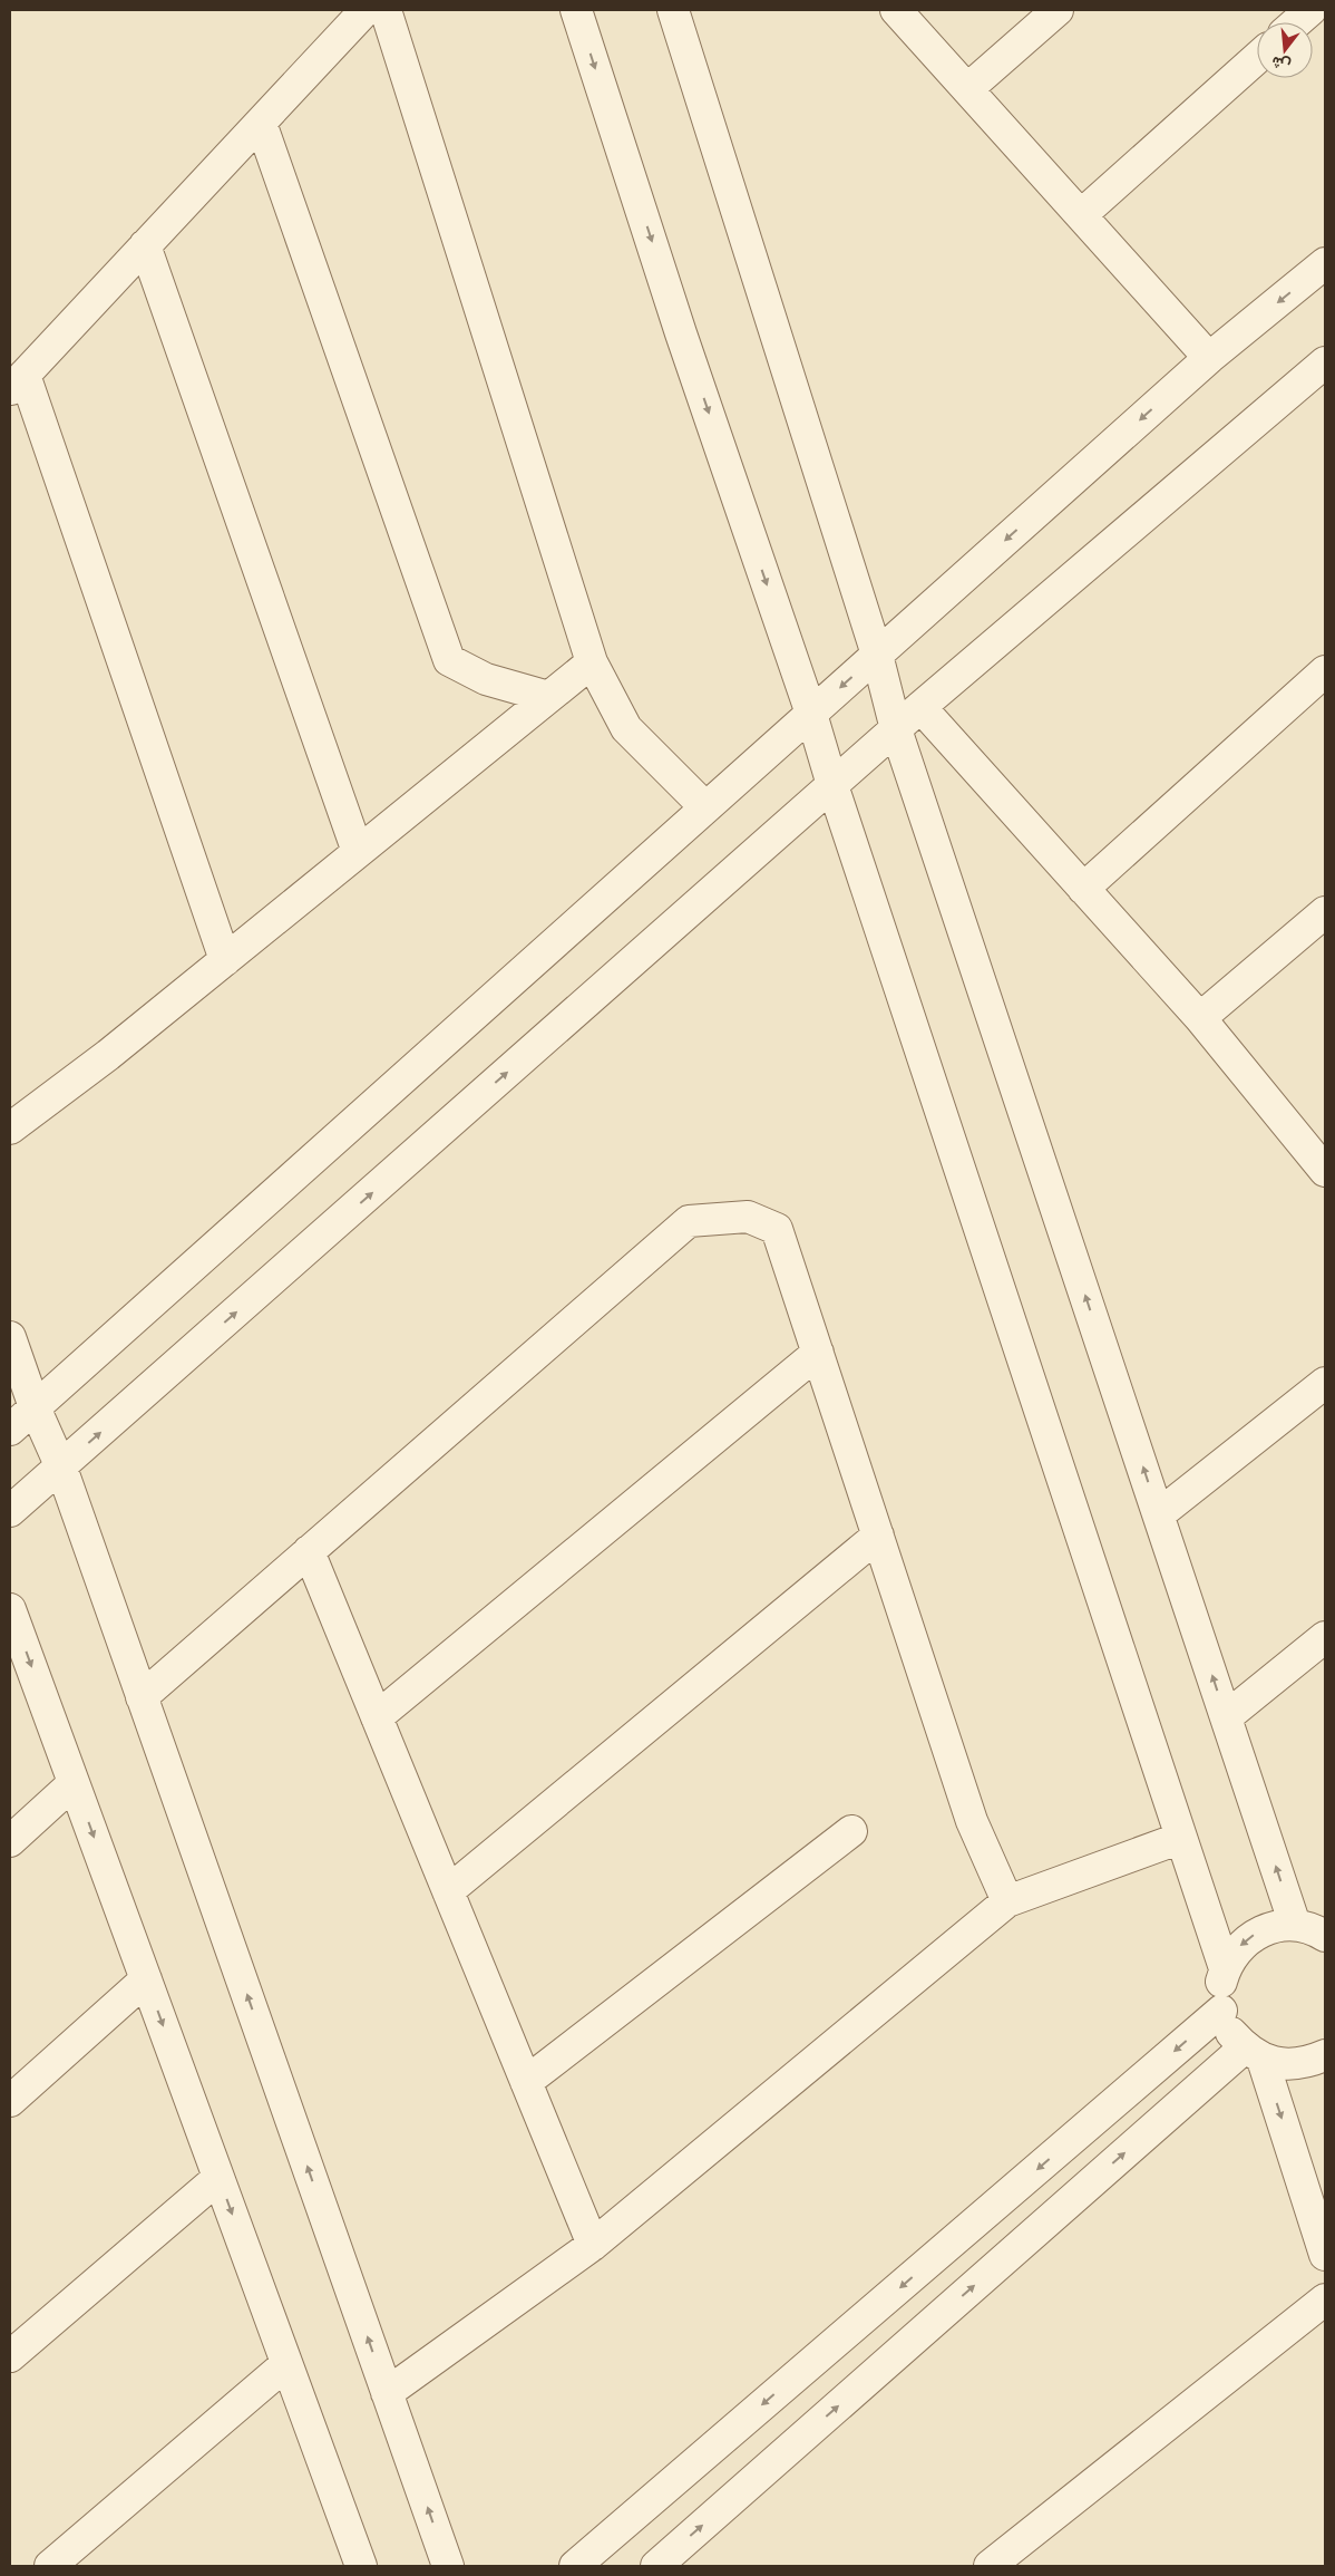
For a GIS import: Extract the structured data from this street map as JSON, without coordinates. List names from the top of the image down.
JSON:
{
  "north": "bottom"
}
